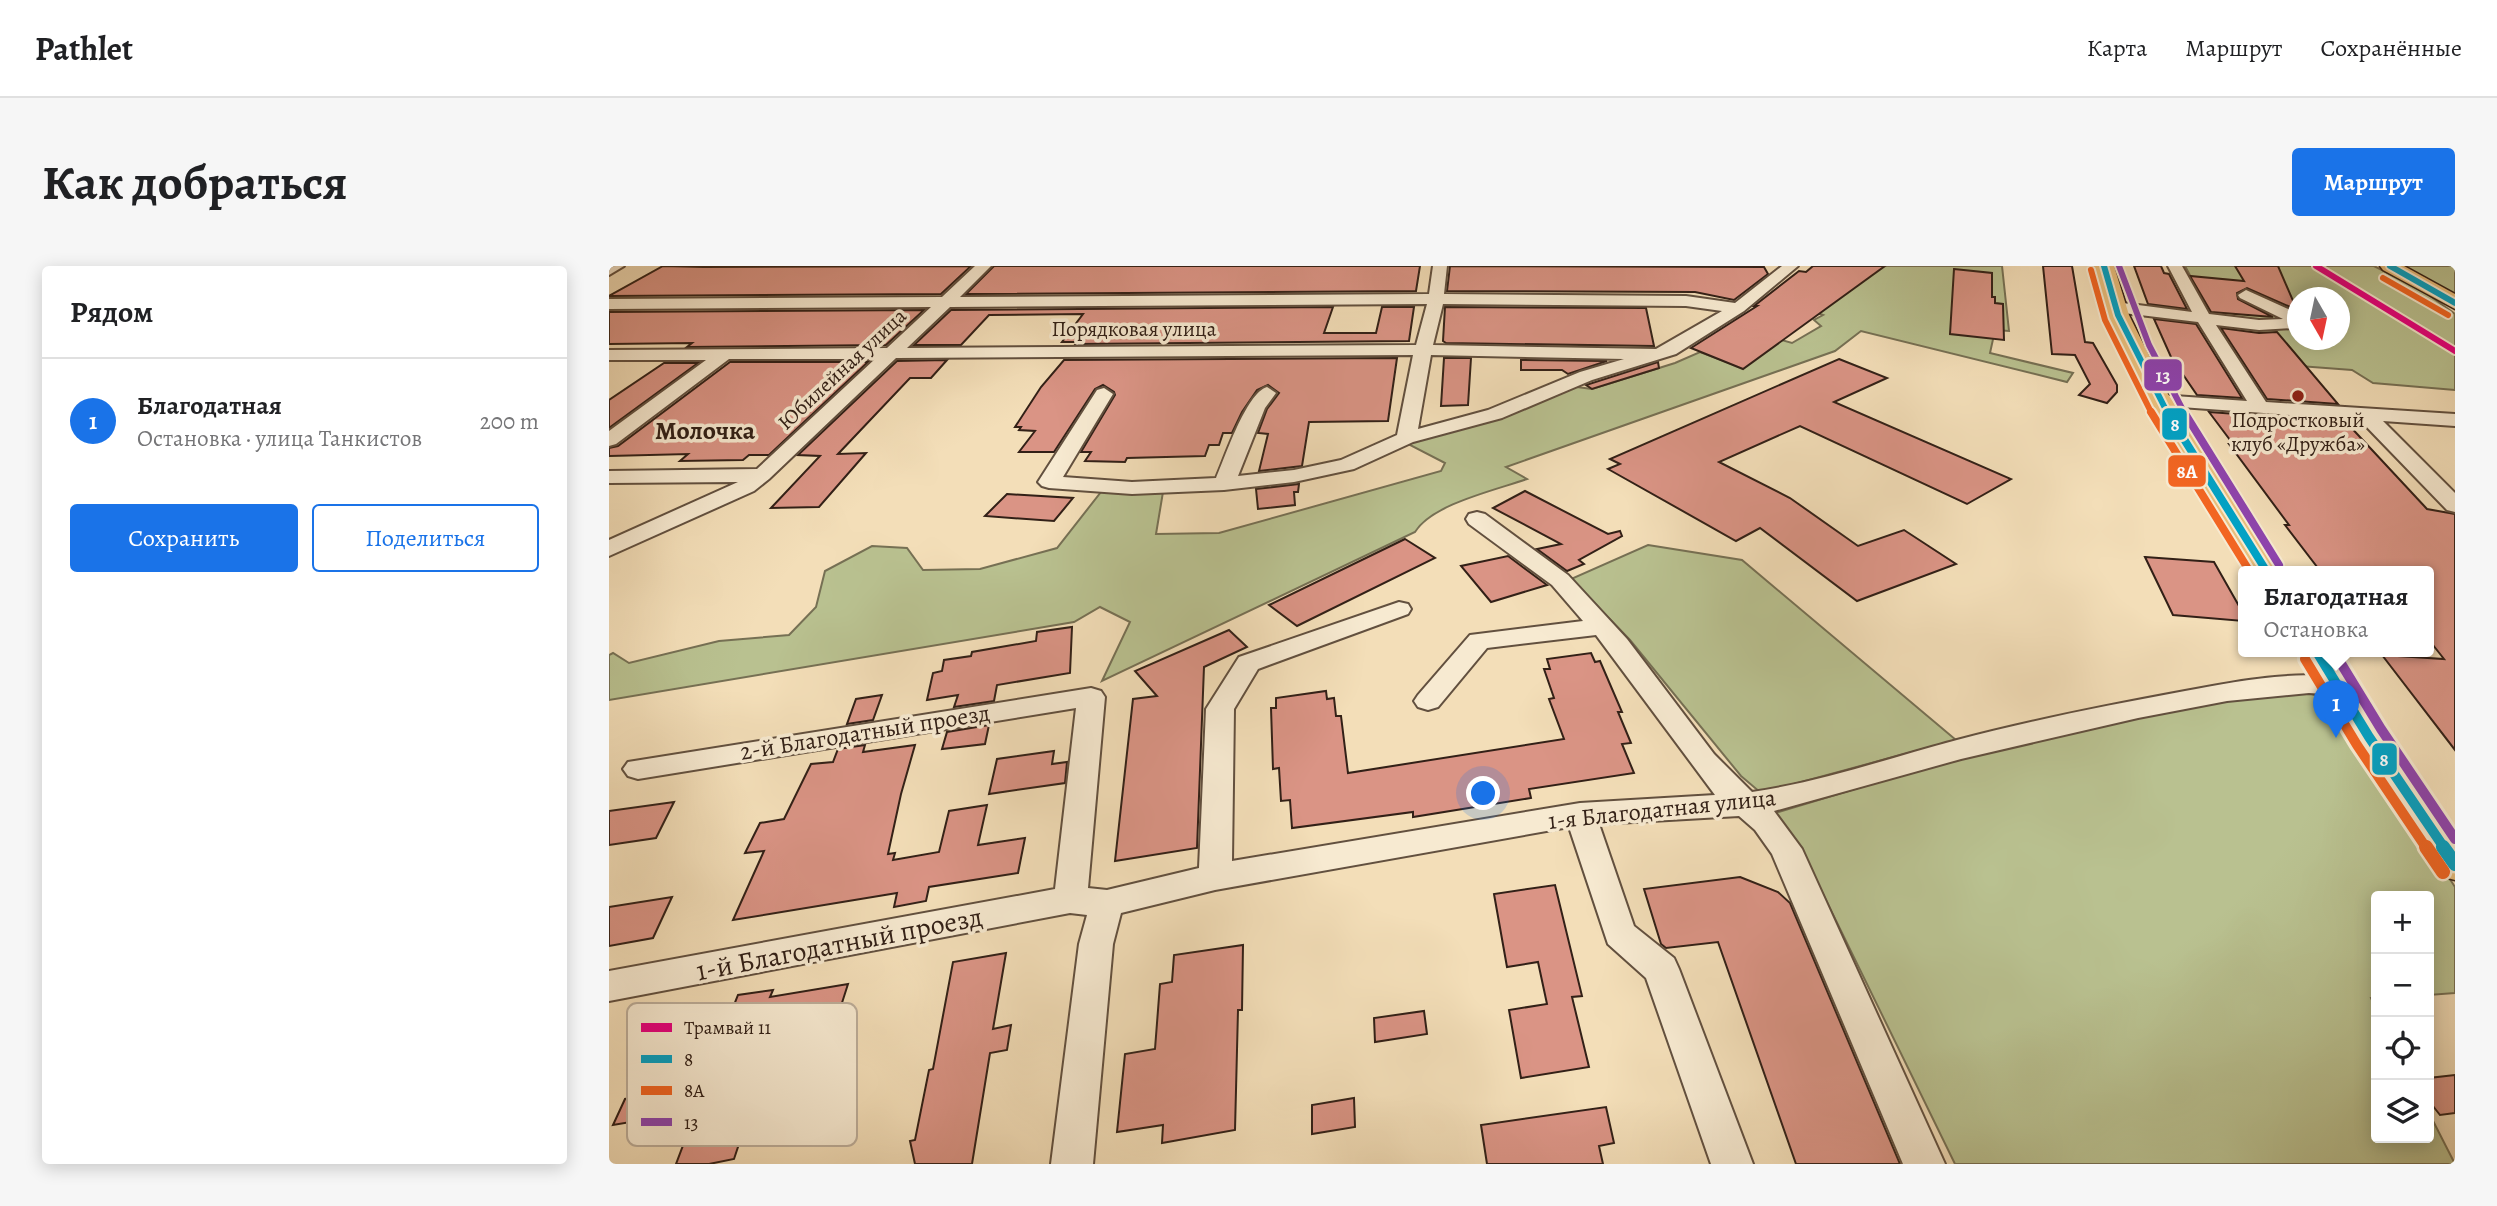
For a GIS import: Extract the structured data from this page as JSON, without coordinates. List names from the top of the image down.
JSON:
{
  "streets": {
    "street": [
      "Порядковая улица",
      "Юбилейная улица",
      "2-й Благодатный проезд",
      "1-я Благодатная улица",
      "1-й Благодатный проезд"
    ]
  },
  "crossings": [
    ["Порядковая улица", "Юбилейная улица"],
    ["2-й Благодатный проезд", "1-й Благодатный проезд"],
    ["1-я Благодатная улица", "1-й Благодатный проезд"]
  ],
  "districts": ["Молочка"],
  "places": ["Подростковый клуб «Дружба»"],
  "lines": [
    "tram line 11",
    "transit line 8",
    "transit line 13",
    "transit line 8А"
  ],
  "legend": [
    "Трамвай 11",
    "8",
    "8А",
    "13"
  ],
  "north": "bottom",
  "page": {
    "header": "Pathlet",
    "nav": ["Карта", "Маршрут", "Сохранённые"],
    "buttons": [
      "Маршрут",
      ["Сохранить", "Поделиться"]
    ],
    "title": "Как добраться",
    "heading": "Рядом",
    "list": [
      {
        "mark": "1",
        "name": "Благодатная",
        "note": "Остановка · улица Танкистов",
        "value": "200 m"
      }
    ],
    "popup": ["Благодатная", "Остановка"],
    "pins": "1",
    "map_buttons": ["+", "−"]
  }
}
